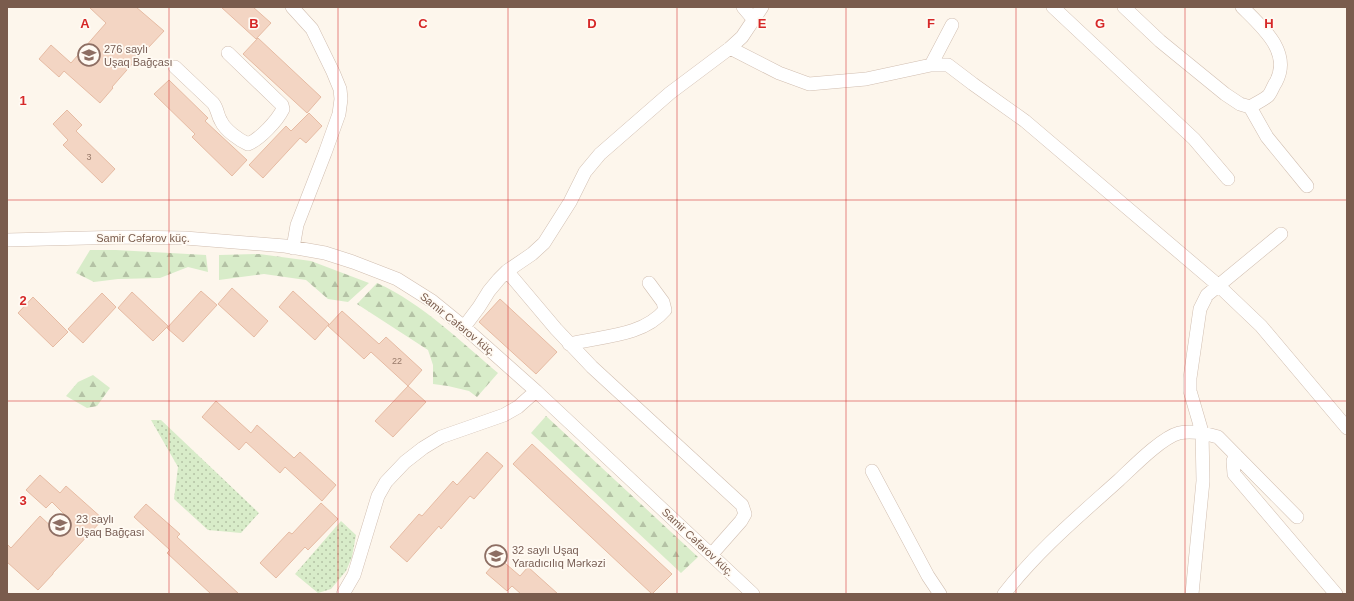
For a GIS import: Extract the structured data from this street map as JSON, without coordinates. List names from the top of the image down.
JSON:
{
  "streets": {
    "street": ["Samir Cəfərov küç."]
  },
  "places": {
    "school or university": ["276 saylı Uşaq Bağçası", "23 saylı Uşaq Bağçası", "32 saylı Uşaq Yaradıcılıq Mərkəzi"]
  },
  "house_numbers": ["3", "22"],
  "grid": {
    "columns": [
      "A",
      "B",
      "C",
      "D",
      "E",
      "F",
      "G",
      "H"
    ],
    "rows": ["1", "2", "3"]
  }
}
